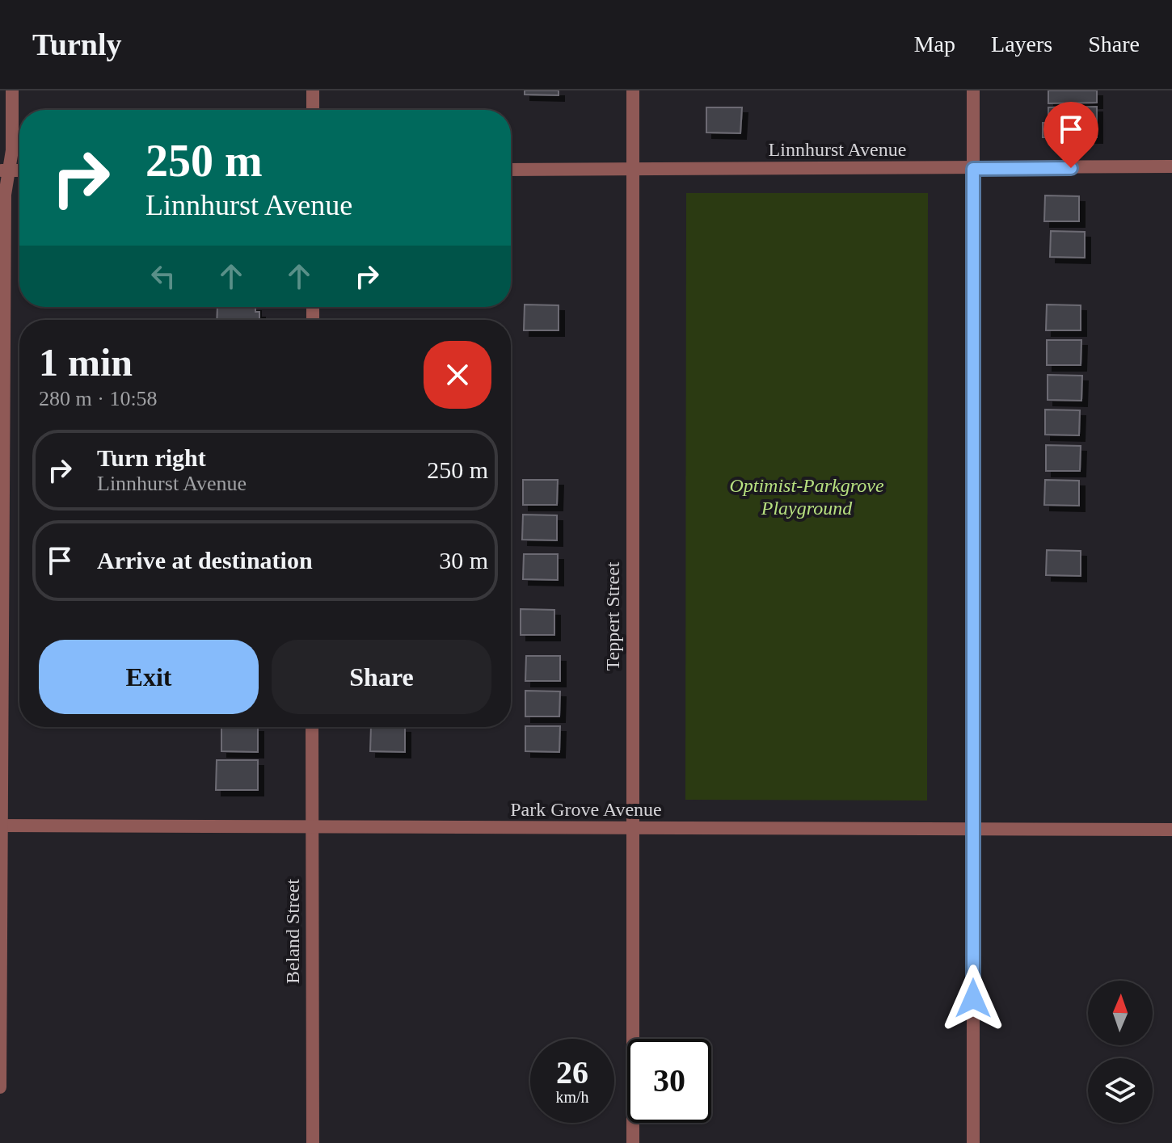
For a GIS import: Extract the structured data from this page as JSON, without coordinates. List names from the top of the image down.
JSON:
{
  "streets": {
    "street": [
      "Linnhurst Avenue",
      "Teppert Street",
      "Park Grove Avenue",
      "Beland Street"
    ]
  },
  "crossings": [
    ["Linnhurst Avenue", "Teppert Street"],
    ["Teppert Street", "Park Grove Avenue"],
    ["Park Grove Avenue", "Beland Street"]
  ],
  "parks": ["Optimist-Parkgrove Playground"],
  "north": "top",
  "page": {
    "header": "Turnly",
    "nav": ["Map", "Layers", "Share"],
    "turn": ["250 m", "Linnhurst Avenue"],
    "heading": ["1 min", "280 m · 10:58"],
    "list": [
      {
        "name": "Turn right",
        "note": "Linnhurst Avenue",
        "value": "250 m"
      },
      {
        "name": "Arrive at destination",
        "value": "30 m"
      }
    ],
    "buttons": ["Exit", "Share"],
    "speed": "26 km/h",
    "limit": "30"
  }
}
